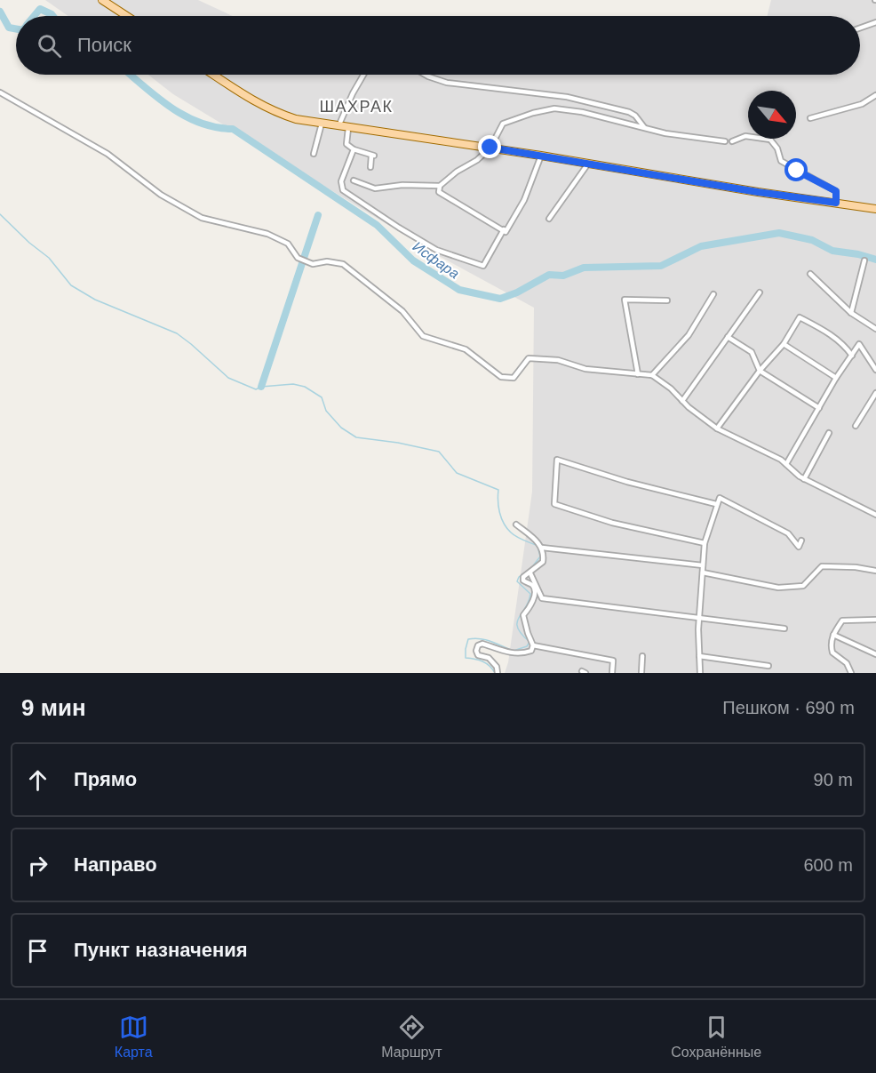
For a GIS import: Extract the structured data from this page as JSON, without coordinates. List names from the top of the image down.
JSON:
{
  "districts": ["ШАХРАК"],
  "water": ["Исфара"],
  "north": "bottom right",
  "page": {
    "search": "Поиск",
    "heading": ["9 мин", "Пешком · 690 m"],
    "list": [
      ["Прямо", "90 m"],
      ["Направо", "600 m"],
      "Пункт назначения"
    ],
    "nav": ["Карта", "Маршрут", "Сохранённые"]
  }
}
